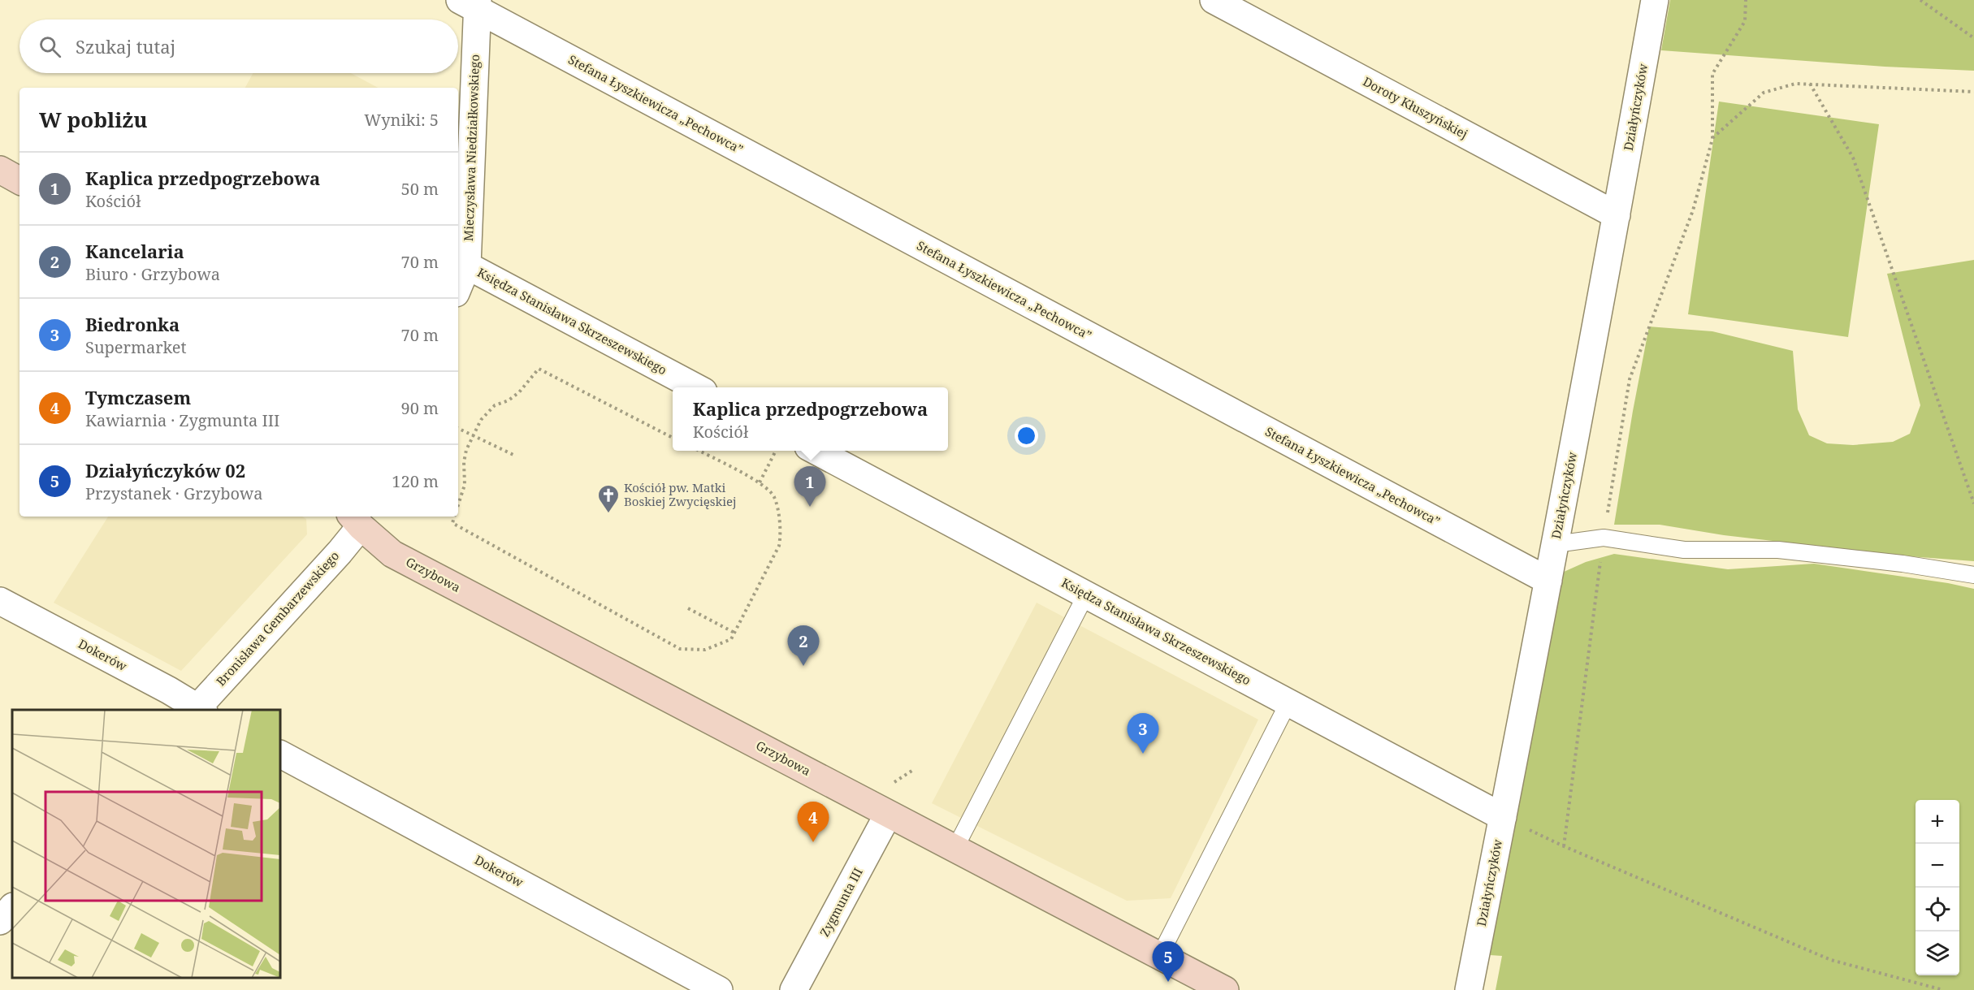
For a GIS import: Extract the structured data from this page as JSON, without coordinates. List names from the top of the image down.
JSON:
{
  "streets": {
    "street": [
      "Stefana Łyszkiewicza „Pechowca”",
      "Działyńczyków",
      "Doroty Kłuszyńskiej",
      "Mieczysława Niedziałkowskiego",
      "Księdza Stanisława Skrzeszewskiego",
      "Grzybowa",
      "Bronisława Gembarzewskiego",
      "Dokerów",
      "Zygmunta III"
    ]
  },
  "crossings": [
    ["Stefana Łyszkiewicza „Pechowca”", "Działyńczyków"],
    ["Stefana Łyszkiewicza „Pechowca”", "Mieczysława Niedziałkowskiego"],
    ["Działyńczyków", "Doroty Kłuszyńskiej"],
    ["Działyńczyków", "Księdza Stanisława Skrzeszewskiego"],
    ["Mieczysława Niedziałkowskiego", "Księdza Stanisława Skrzeszewskiego"],
    ["Grzybowa", "Bronisława Gembarzewskiego"],
    ["Grzybowa", "Zygmunta III"],
    ["Bronisława Gembarzewskiego", "Dokerów"]
  ],
  "places": {
    "church": ["Kościół pw. Matki Boskiej Zwycięskiej"]
  },
  "page": {
    "search": "Szukaj tutaj",
    "heading": ["W pobliżu", "Wyniki: 5"],
    "list": [
      {
        "mark": "1",
        "name": "Kaplica przedpogrzebowa",
        "note": "Kościół",
        "value": "50 m"
      },
      {
        "mark": "2",
        "name": "Kancelaria",
        "note": "Biuro · Grzybowa",
        "value": "70 m"
      },
      {
        "mark": "3",
        "name": "Biedronka",
        "note": "Supermarket",
        "value": "70 m"
      },
      {
        "mark": "4",
        "name": "Tymczasem",
        "note": "Kawiarnia · Zygmunta III",
        "value": "90 m"
      },
      {
        "mark": "5",
        "name": "Działyńczyków 02",
        "note": "Przystanek · Grzybowa",
        "value": "120 m"
      }
    ],
    "popup": ["Kaplica przedpogrzebowa", "Kościół"],
    "pins": [
      "1",
      "2",
      "3",
      "4",
      "5"
    ],
    "map_buttons": ["+", "−"]
  }
}
